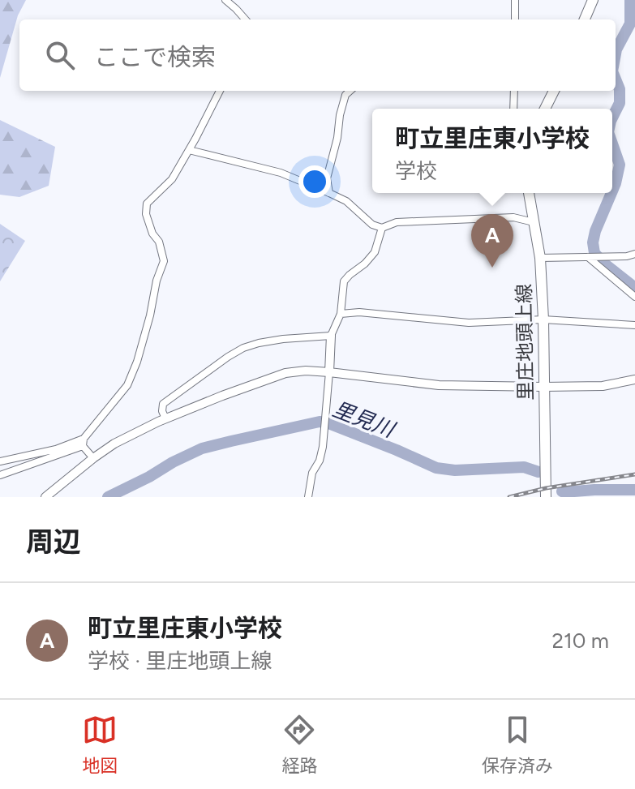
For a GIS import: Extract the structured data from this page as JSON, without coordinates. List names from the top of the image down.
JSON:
{
  "streets": {
    "main road": ["里庄地頭上線"]
  },
  "water": ["里見川"],
  "page": {
    "search": "ここで検索",
    "popup": ["町立里庄東小学校", "学校"],
    "pins": "A",
    "heading": "周辺",
    "list": [
      {
        "mark": "A",
        "name": "町立里庄東小学校",
        "note": "学校 · 里庄地頭上線",
        "value": "210 m"
      }
    ],
    "nav": ["地図", "経路", "保存済み"]
  }
}
